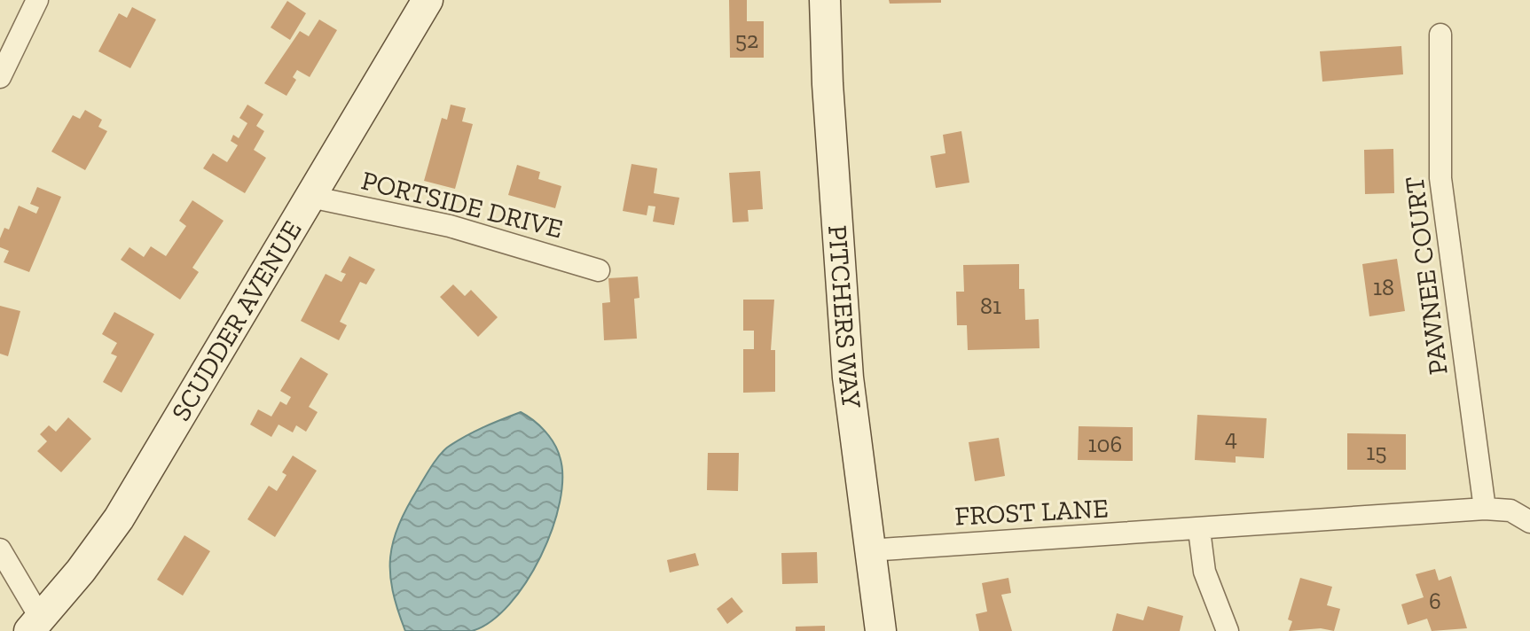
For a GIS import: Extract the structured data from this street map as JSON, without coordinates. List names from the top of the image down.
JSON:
{
  "streets": {
    "main road": ["PITCHERS WAY", "SCUDDER AVENUE"],
    "street": ["PORTSIDE DRIVE", "PAWNEE COURT", "FROST LANE"]
  },
  "crossings": [
    ["PORTSIDE DRIVE", "SCUDDER AVENUE"],
    ["PAWNEE COURT", "FROST LANE"],
    ["PITCHERS WAY", "FROST LANE"]
  ],
  "house_numbers": [
    "52",
    "18",
    "81",
    "4",
    "106",
    "15",
    "6"
  ]
}
